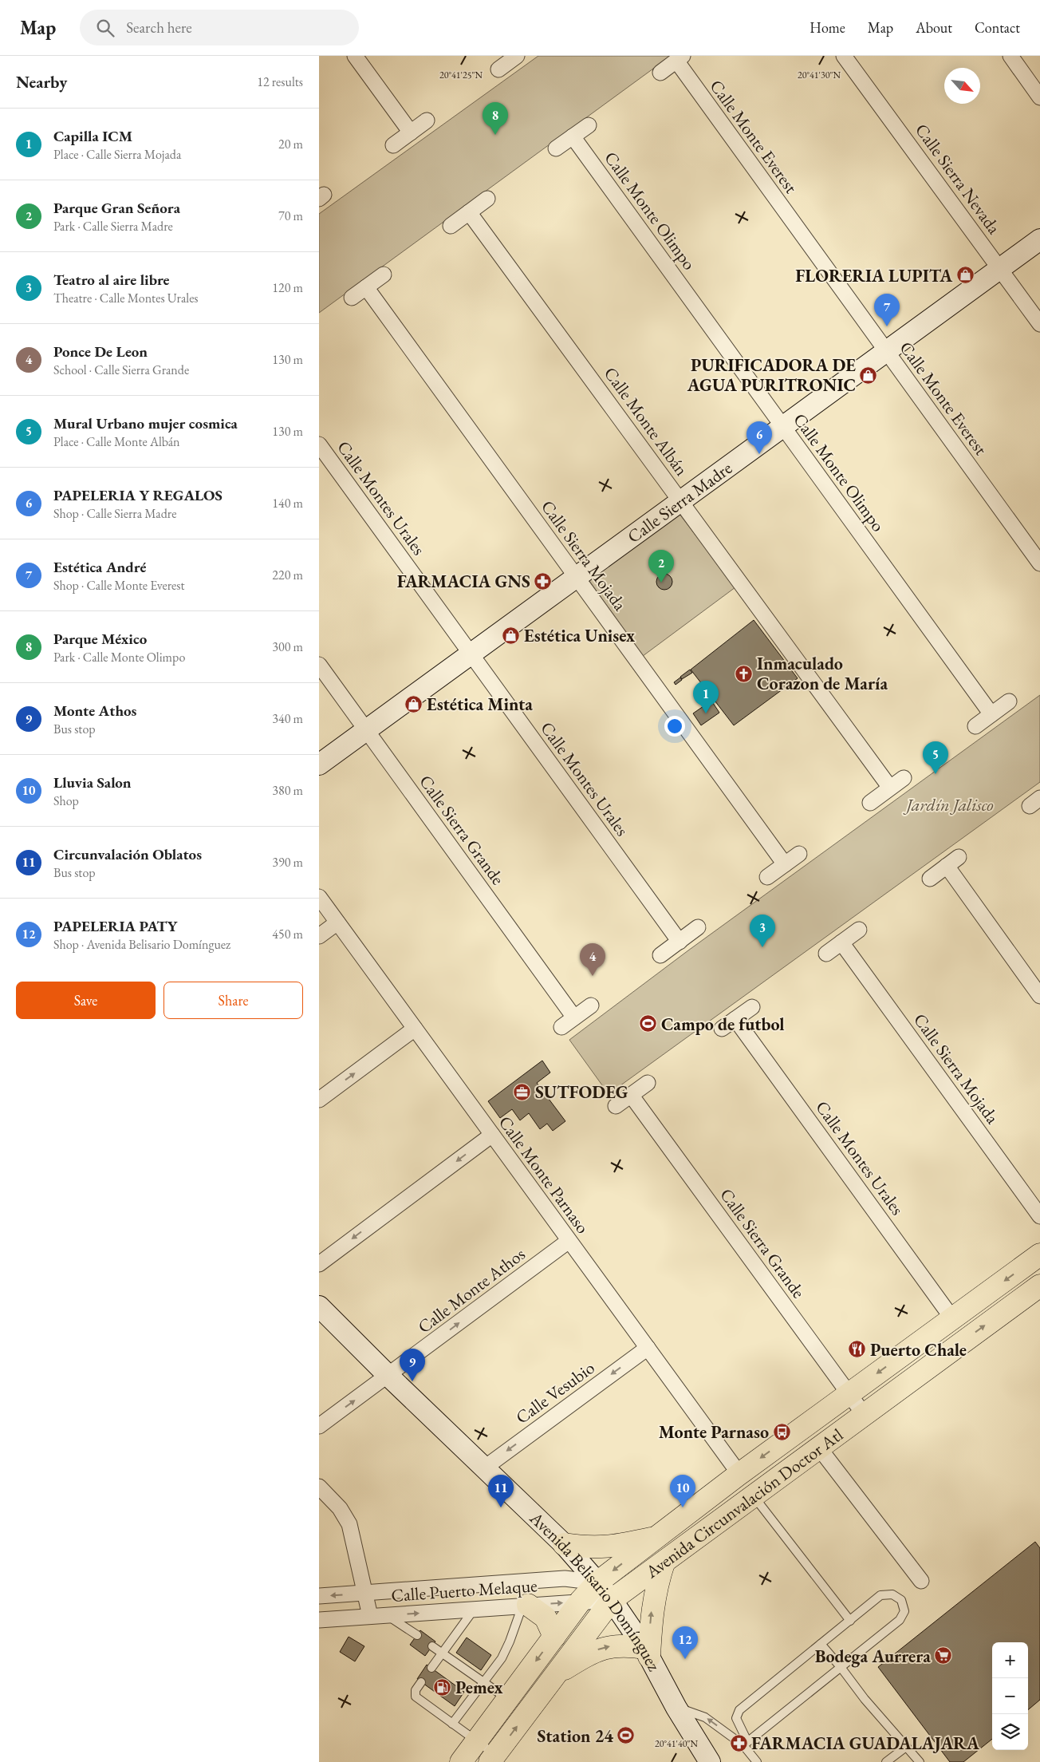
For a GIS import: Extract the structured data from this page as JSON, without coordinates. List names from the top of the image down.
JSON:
{
  "streets": {
    "main road": ["Avenida Circunvalación Doctor Atl"],
    "street": [
      "Calle Monte Everest",
      "Calle Sierra Nevada",
      "Calle Monte Olimpo",
      "Calle Monte Albán",
      "Calle Montes Urales",
      "Calle Sierra Madre",
      "Calle Sierra Mojada",
      "Calle Sierra Grande",
      "Calle Monte Parnaso",
      "Calle Monte Athos",
      "Calle Vesubio",
      "Calle Puerto Melaque",
      "Avenida Belisario Domínguez"
    ]
  },
  "crossings": [
    ["Calle Monte Everest", "Calle Sierra Madre"],
    ["Calle Sierra Nevada", "Calle Sierra Madre"],
    ["Calle Monte Olimpo", "Calle Sierra Madre"],
    ["Calle Monte Albán", "Calle Sierra Madre"],
    ["Calle Montes Urales", "Calle Sierra Madre"],
    ["Calle Montes Urales", "Avenida Circunvalación Doctor Atl"],
    ["Calle Sierra Madre", "Calle Sierra Mojada"],
    ["Calle Sierra Madre", "Calle Sierra Grande"],
    ["Calle Sierra Grande", "Avenida Circunvalación Doctor Atl"],
    ["Calle Monte Parnaso", "Calle Monte Athos"],
    ["Calle Monte Parnaso", "Calle Vesubio"],
    ["Calle Monte Parnaso", "Avenida Circunvalación Doctor Atl"],
    ["Calle Monte Athos", "Avenida Belisario Domínguez"],
    ["Calle Vesubio", "Avenida Belisario Domínguez"],
    ["Avenida Circunvalación Doctor Atl", "Calle Puerto Melaque"],
    ["Avenida Circunvalación Doctor Atl", "Avenida Belisario Domínguez"],
    ["Calle Puerto Melaque", "Avenida Belisario Domínguez"]
  ],
  "one_way": ["Calle Vesubio"],
  "parks": ["Jardín Jalisco"],
  "places": {
    "shop": [
      "FLORERIA LUPITA",
      "PURIFICADORA DE AGUA PURITRONIC",
      "Estética Unisex",
      "Estética Minta"
    ],
    "pharmacy": ["FARMACIA GNS", "FARMACIA GUADALAJARA"],
    "church": ["Inmaculado Corazon de María"],
    "sports": ["Campo de futbol", "Station 24"],
    "office": ["SUTFODEG"],
    "restaurant": ["Puerto Chale"],
    "bus stop": ["Monte Parnaso"],
    "supermarket": ["Bodega Aurrera"],
    "fuel station": ["Pemex"]
  },
  "north": "bottom right",
  "page": {
    "header": "Map",
    "search": "Search here",
    "nav": [
      "Home",
      "Map",
      "About",
      "Contact"
    ],
    "heading": ["Nearby", "12 results"],
    "pins": [
      "8",
      "7",
      "6",
      "2",
      "1",
      "5",
      "3",
      "4",
      "9",
      "10",
      "11",
      "12"
    ],
    "list": [
      {
        "mark": "1",
        "name": "Capilla ICM",
        "note": "Place · Calle Sierra Mojada",
        "value": "20 m"
      },
      {
        "mark": "2",
        "name": "Parque Gran Señora",
        "note": "Park · Calle Sierra Madre",
        "value": "70 m"
      },
      {
        "mark": "3",
        "name": "Teatro al aire libre",
        "note": "Theatre · Calle Montes Urales",
        "value": "120 m"
      },
      {
        "mark": "4",
        "name": "Ponce De Leon",
        "note": "School · Calle Sierra Grande",
        "value": "130 m"
      },
      {
        "mark": "5",
        "name": "Mural Urbano mujer cosmica",
        "note": "Place · Calle Monte Albán",
        "value": "130 m"
      },
      {
        "mark": "6",
        "name": "PAPELERIA Y REGALOS",
        "note": "Shop · Calle Sierra Madre",
        "value": "140 m"
      },
      {
        "mark": "7",
        "name": "Estética André",
        "note": "Shop · Calle Monte Everest",
        "value": "220 m"
      },
      {
        "mark": "8",
        "name": "Parque México",
        "note": "Park · Calle Monte Olimpo",
        "value": "300 m"
      },
      {
        "mark": "9",
        "name": "Monte Athos",
        "note": "Bus stop",
        "value": "340 m"
      },
      {
        "mark": "10",
        "name": "Lluvia Salon",
        "note": "Shop",
        "value": "380 m"
      },
      {
        "mark": "11",
        "name": "Circunvalación Oblatos",
        "note": "Bus stop",
        "value": "390 m"
      },
      {
        "mark": "12",
        "name": "PAPELERIA PATY",
        "note": "Shop · Avenida Belisario Domínguez",
        "value": "450 m"
      }
    ],
    "buttons": ["Save", "Share"],
    "map_buttons": ["+", "−"]
  },
  "coordinates": ["20°41'25\"N", "20°41'30\"N", "20°41'40\"N"]
}
